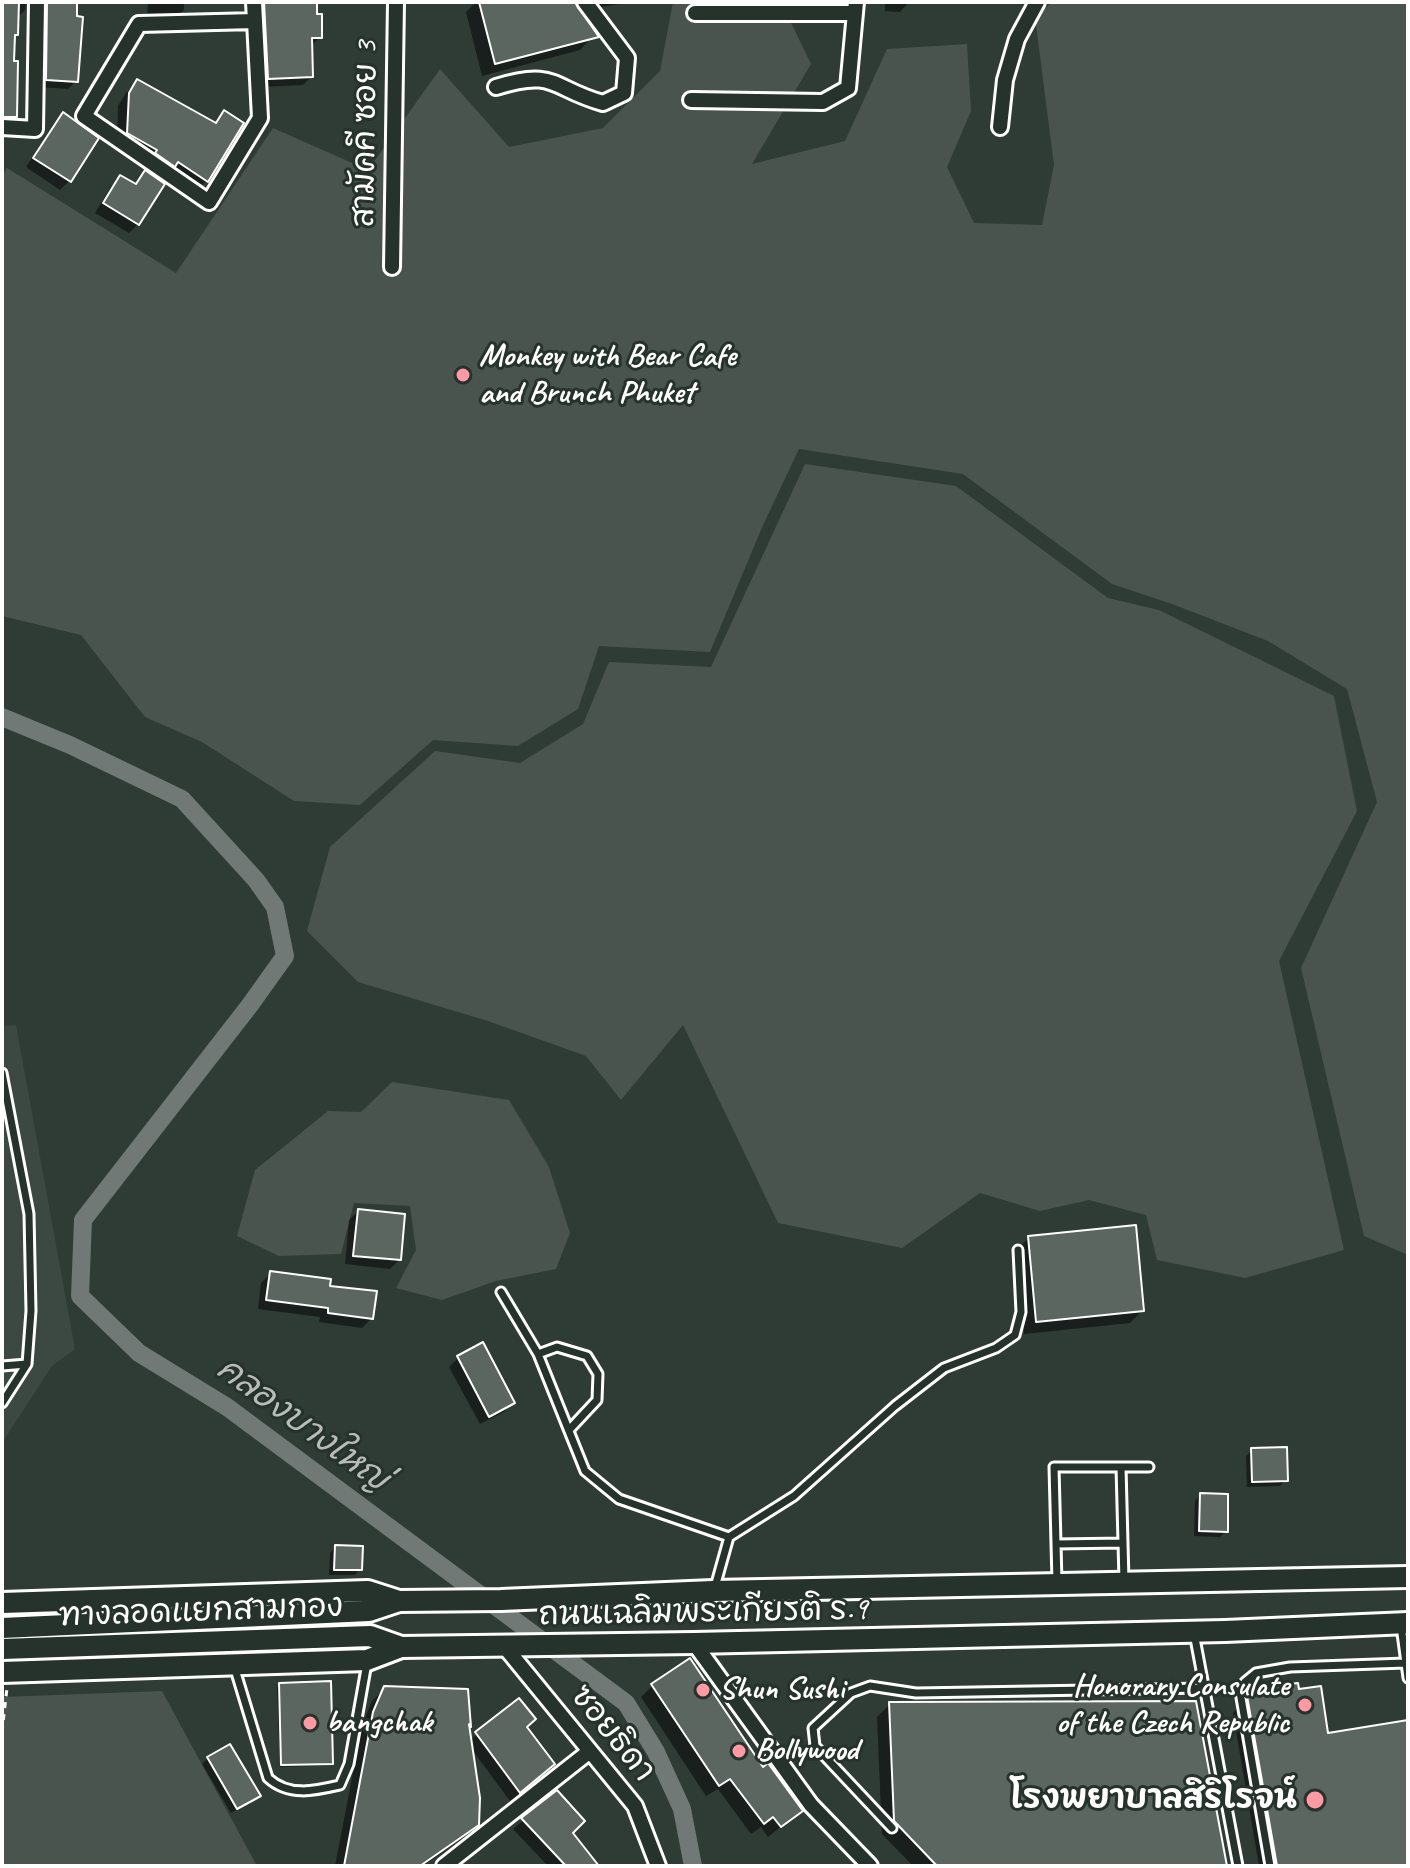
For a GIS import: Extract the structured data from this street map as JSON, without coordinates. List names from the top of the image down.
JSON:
{
  "streets": {
    "main road": ["ทางลอดแยกสามกอง", "ถนนเฉลิมพระเกียรติ ร.9"],
    "street": ["สามัคคี ซอย 3", "ซอยธิดา"]
  },
  "crossings": [
    ["ทางลอดแยกสามกอง", "ถนนเฉลิมพระเกียรติ ร.9"],
    ["ถนนเฉลิมพระเกียรติ ร.9", "ซอยธิดา"]
  ],
  "water": ["คลองบางใหญ่"],
  "places": [
    "Monkey with Bear Cafe and Brunch Phuket",
    "Shun Sushi",
    "Honorary Consulate of the Czech Republic",
    "bangchak",
    "Bollywood",
    "โรงพยาบาลสิริโรจน์"
  ]
}
